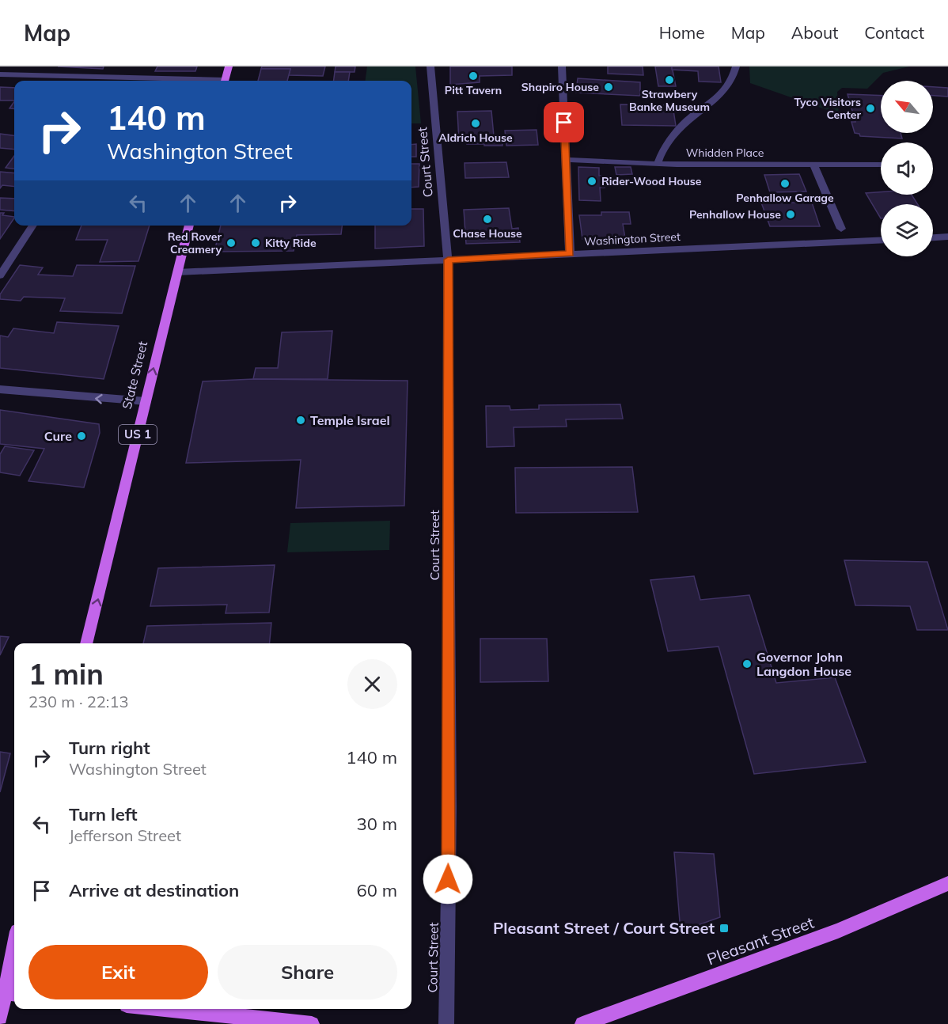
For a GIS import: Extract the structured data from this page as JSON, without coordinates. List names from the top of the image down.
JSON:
{
  "streets": {
    "main road": ["State Street", "US 1", "Pleasant Street"],
    "street": ["Whidden Place", "Court Street", "Washington Street"]
  },
  "crossings": [
    ["Court Street", "Washington Street"],
    ["Washington Street", "State Street"]
  ],
  "one_way": ["State Street"],
  "places": {
    "other": [
      "Pitt Tavern",
      "Strawbery Banke Museum",
      "Shapiro House",
      "Tyco Visitors Center",
      "Aldrich House",
      "Rider-Wood House",
      "Penhallow Garage",
      "Penhallow House",
      "Chase House",
      "Red Rover Creamery",
      "Kitty Ride",
      "Temple Israel",
      "Cure",
      "Governor John Langdon House"
    ],
    "transit": ["Pleasant Street / Court Street"]
  },
  "north": "top left",
  "page": {
    "header": "Map",
    "nav": [
      "Home",
      "Map",
      "About",
      "Contact"
    ],
    "turn": ["140 m", "Washington Street"],
    "heading": ["1 min", "230 m · 22:13"],
    "list": [
      {
        "name": "Turn right",
        "note": "Washington Street",
        "value": "140 m"
      },
      {
        "name": "Turn left",
        "note": "Jefferson Street",
        "value": "30 m"
      },
      {
        "name": "Arrive at destination",
        "value": "60 m"
      }
    ],
    "buttons": ["Exit", "Share"]
  }
}
